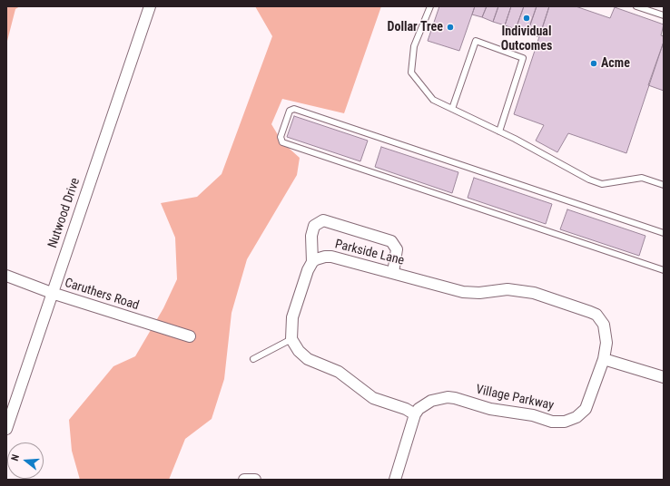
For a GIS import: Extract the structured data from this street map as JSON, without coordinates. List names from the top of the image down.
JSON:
{
  "streets": {
    "street": [
      "Nutwood Drive",
      "Parkside Lane",
      "Caruthers Road",
      "Village Parkway"
    ]
  },
  "crossings": [
    ["Nutwood Drive", "Caruthers Road"],
    ["Parkside Lane", "Village Parkway"]
  ],
  "places": ["Individual Outcomes", "Dollar Tree", "Acme"],
  "north": "left"
}
